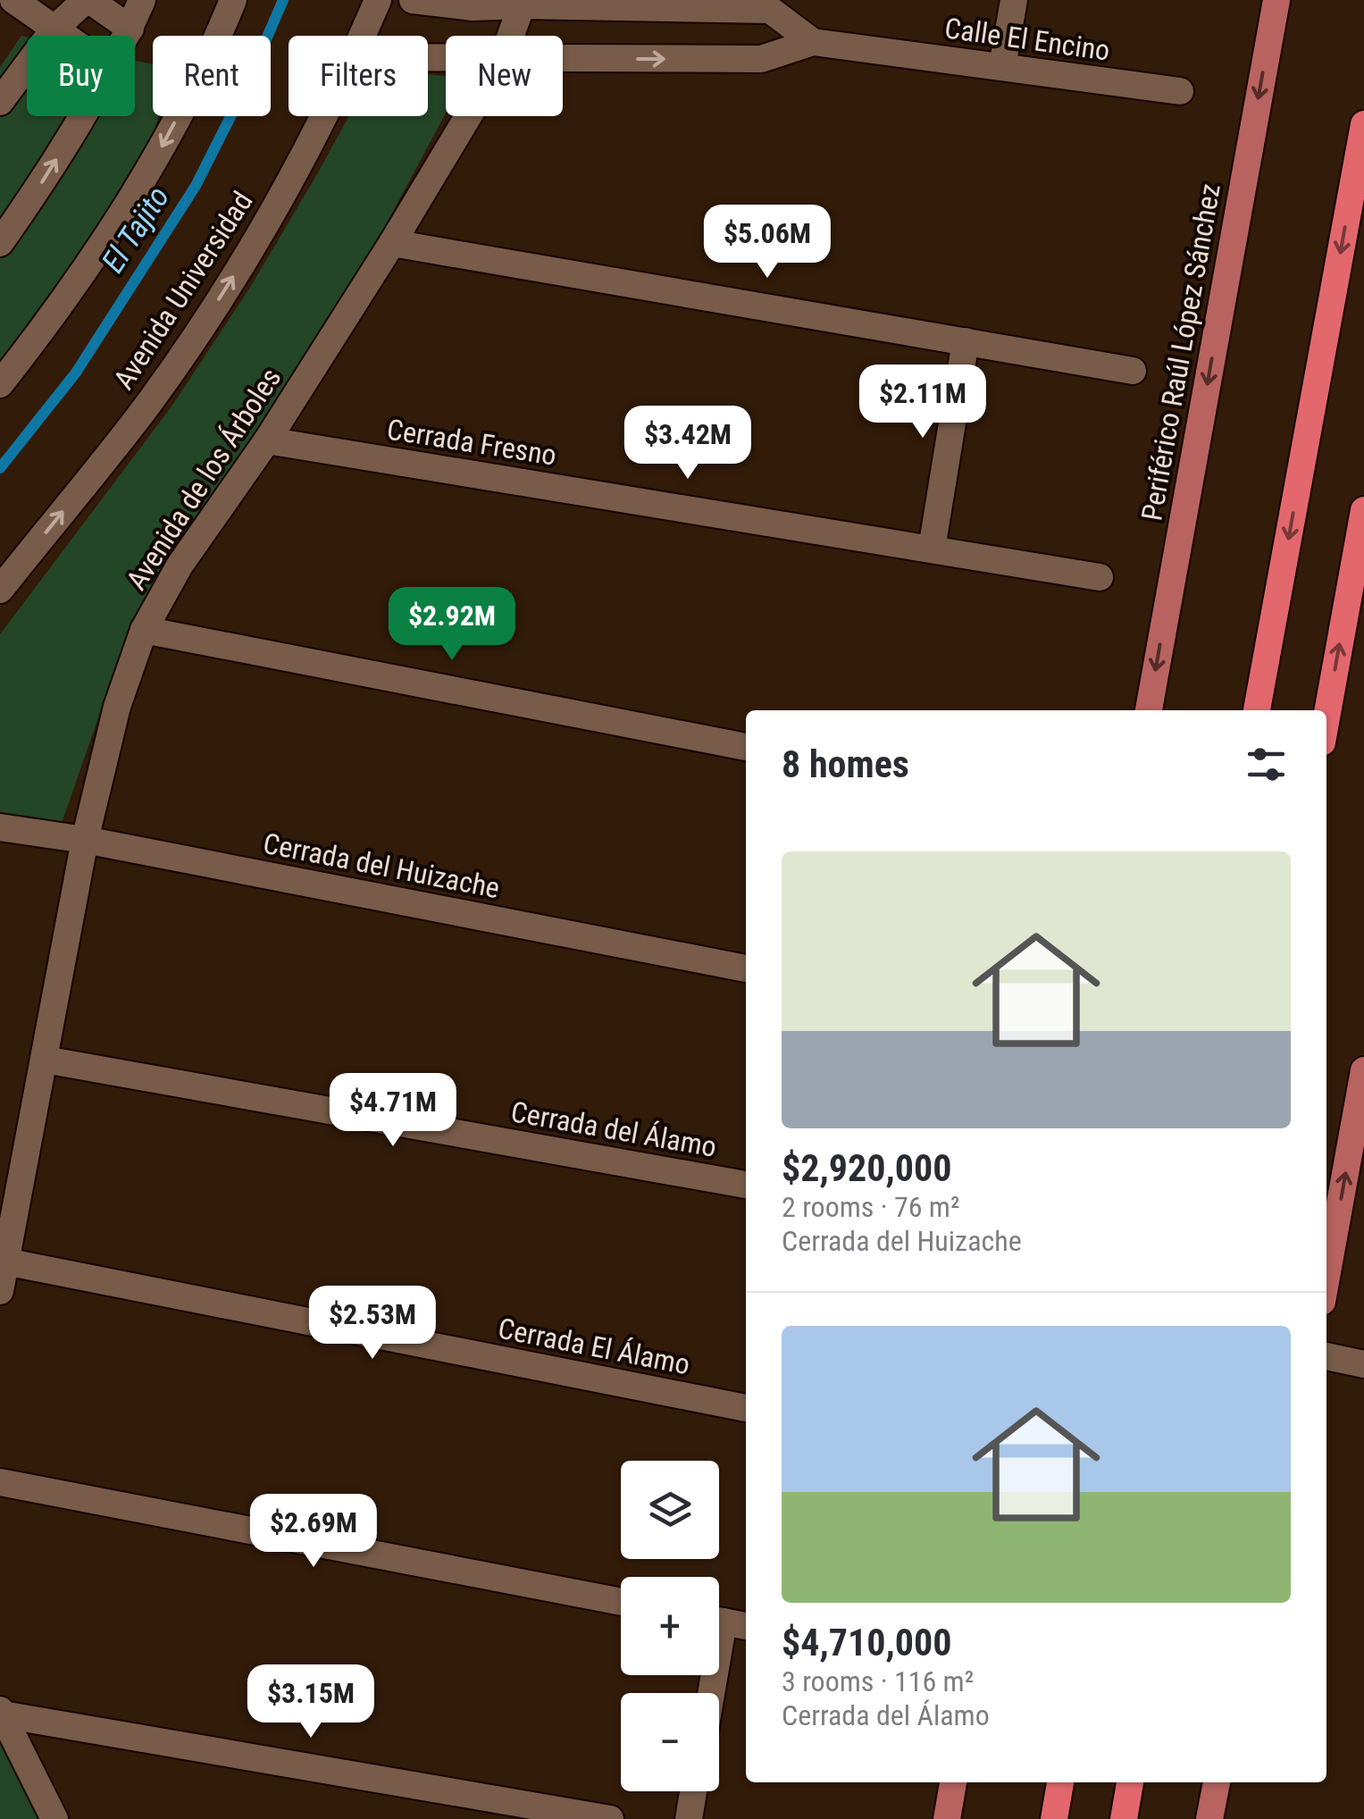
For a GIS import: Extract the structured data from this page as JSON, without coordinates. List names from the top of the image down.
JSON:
{
  "streets": {
    "main road": ["Periférico Raúl López Sánchez"],
    "street": [
      "Calle El Encino",
      "Avenida Universidad",
      "Cerrada Fresno",
      "Avenida de los Árboles",
      "Cerrada del Huizache",
      "Cerrada del Álamo",
      "Cerrada El Álamo"
    ]
  },
  "crossings": [
    ["Cerrada Fresno", "Avenida de los Árboles"],
    ["Avenida de los Árboles", "Cerrada del Huizache"],
    ["Avenida de los Árboles", "Cerrada del Álamo"],
    ["Avenida de los Árboles", "Cerrada El Álamo"]
  ],
  "one_way": ["Periférico Raúl López Sánchez"],
  "water": ["El Tajito"],
  "page": {
    "chip": [
      "Buy",
      "Rent",
      "Filters",
      "New"
    ],
    "price": [
      "$5.06M",
      "$2.11M",
      "$3.42M",
      "$2.92M",
      "$4.71M",
      "$2.53M",
      "$2.69M",
      "$3.15M"
    ],
    "heading": "8 homes",
    "list": [
      {
        "name": "$2,920,000",
        "note": "2 rooms · 76 m² · Cerrada del Huizache"
      },
      {
        "name": "$4,710,000",
        "note": "3 rooms · 116 m² · Cerrada del Álamo"
      }
    ],
    "map_buttons": ["+", "−"]
  }
}
